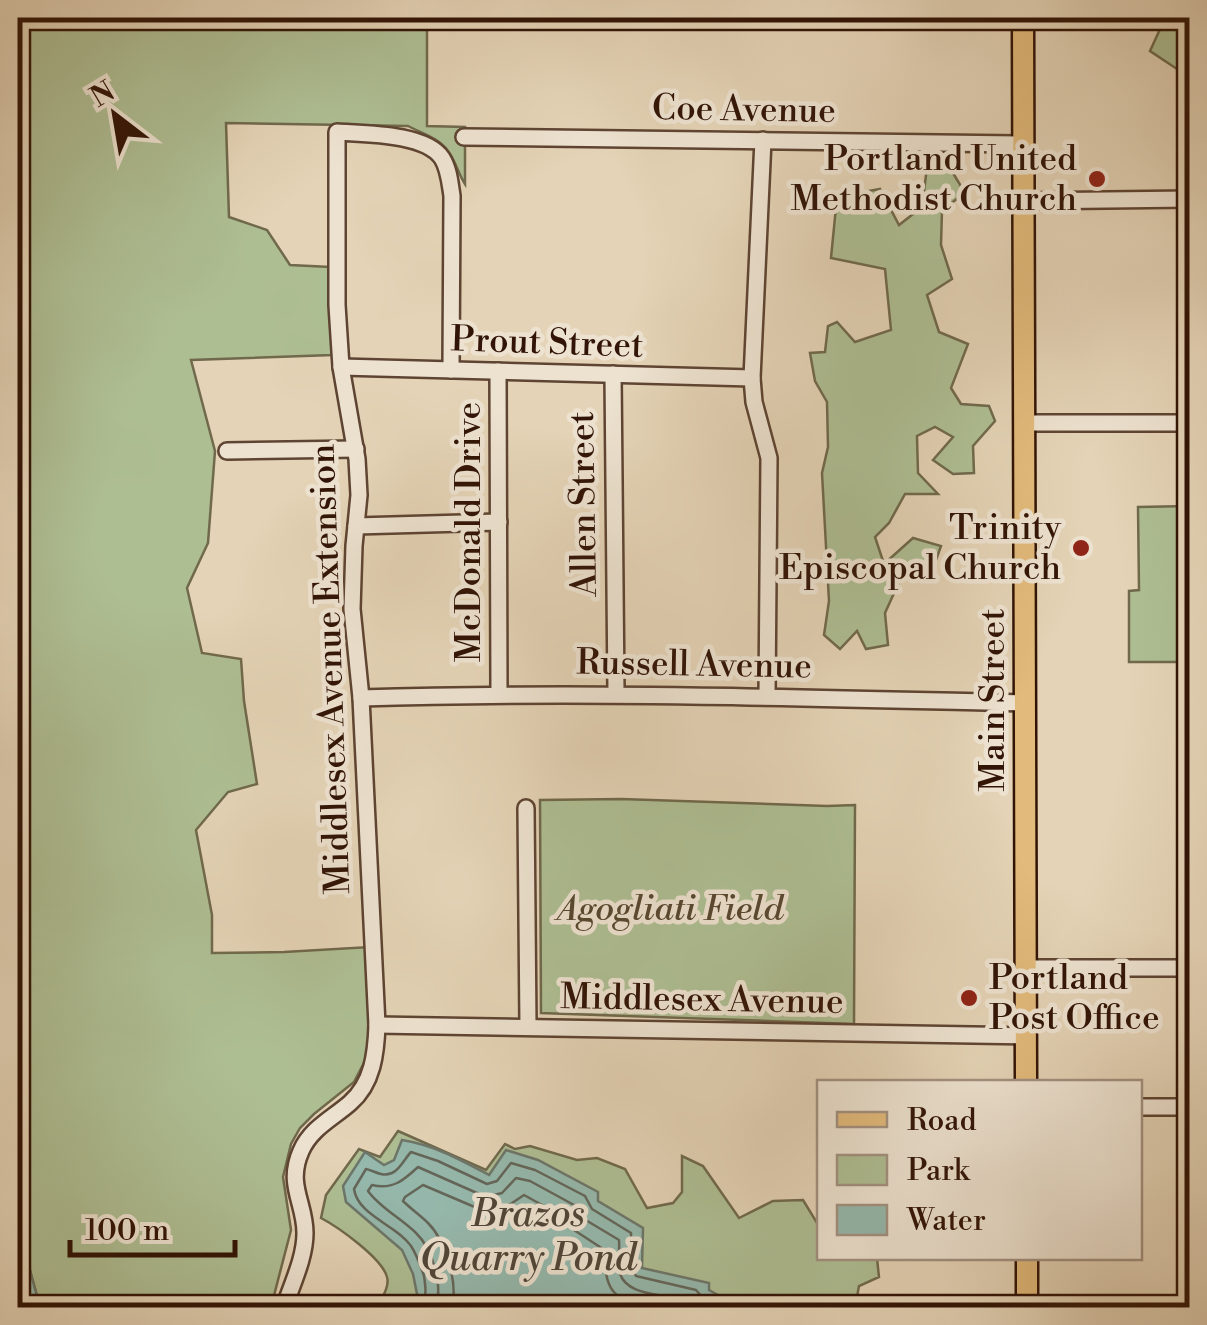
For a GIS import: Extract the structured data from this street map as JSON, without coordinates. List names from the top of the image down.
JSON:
{
  "streets": {
    "main road": ["Main Street"],
    "street": [
      "Coe Avenue",
      "Prout Street",
      "Allen Street",
      "McDonald Drive",
      "Russell Avenue",
      "Middlesex Avenue Extension",
      "Middlesex Avenue"
    ]
  },
  "crossings": [
    ["Coe Avenue", "Main Street"],
    ["Prout Street", "Allen Street"],
    ["Prout Street", "McDonald Drive"],
    ["Prout Street", "Middlesex Avenue Extension"],
    ["Allen Street", "Russell Avenue"],
    ["McDonald Drive", "Russell Avenue"],
    ["Russell Avenue", "Middlesex Avenue Extension"],
    ["Russell Avenue", "Main Street"],
    ["Middlesex Avenue Extension", "Middlesex Avenue"],
    ["Main Street", "Middlesex Avenue"]
  ],
  "water": ["Brazos Quarry Pond"],
  "parks": ["Agogliati Field"],
  "places": ["Portland United Methodist Church", "Trinity Episcopal Church", "Portland Post Office"],
  "legend": ["Road", "Park", "Water"],
  "scale_bar": "100 m",
  "north": "top left"
}
